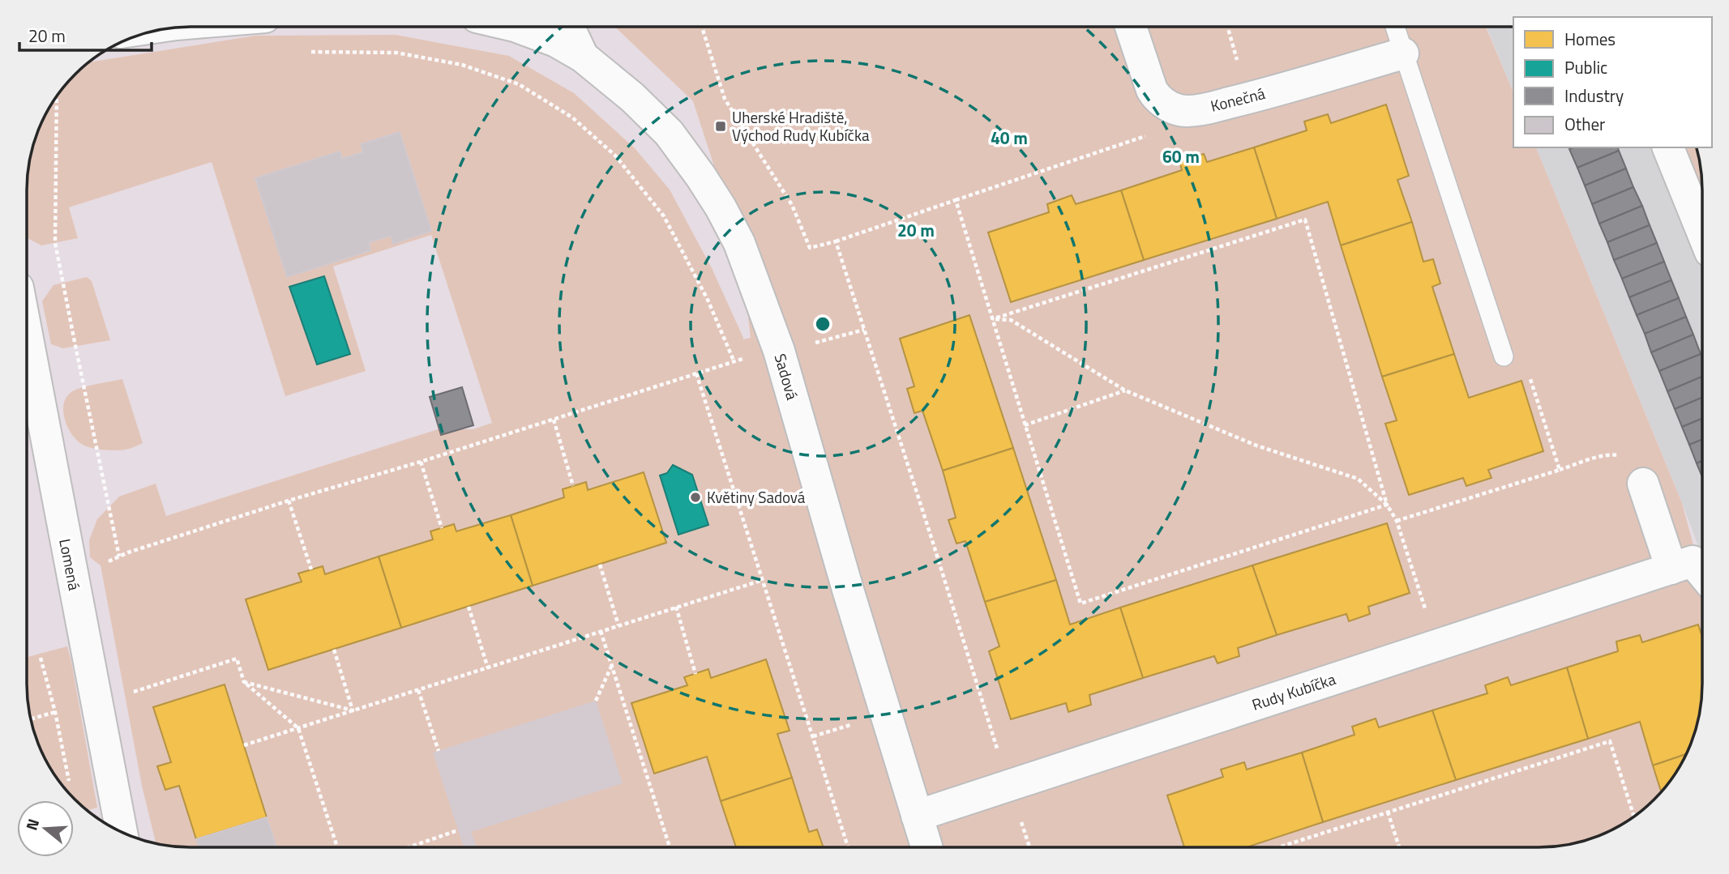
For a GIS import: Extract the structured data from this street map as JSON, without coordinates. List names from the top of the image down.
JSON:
{
  "streets": {
    "street": [
      "Konečná",
      "Sadová",
      "Lomená",
      "Rudy Kubíčka"
    ]
  },
  "crossings": [
    ["Sadová", "Rudy Kubíčka"]
  ],
  "places": {
    "transit": ["Uherské Hradiště, Východ Rudy Kubíčka"],
    "other": ["Květiny Sadová"]
  },
  "legend": [
    "Homes",
    "Public",
    "Industry",
    "Other"
  ],
  "scale_bar": "20 m",
  "north": "left",
  "rings": ["40 m", "60 m", "20 m"]
}
